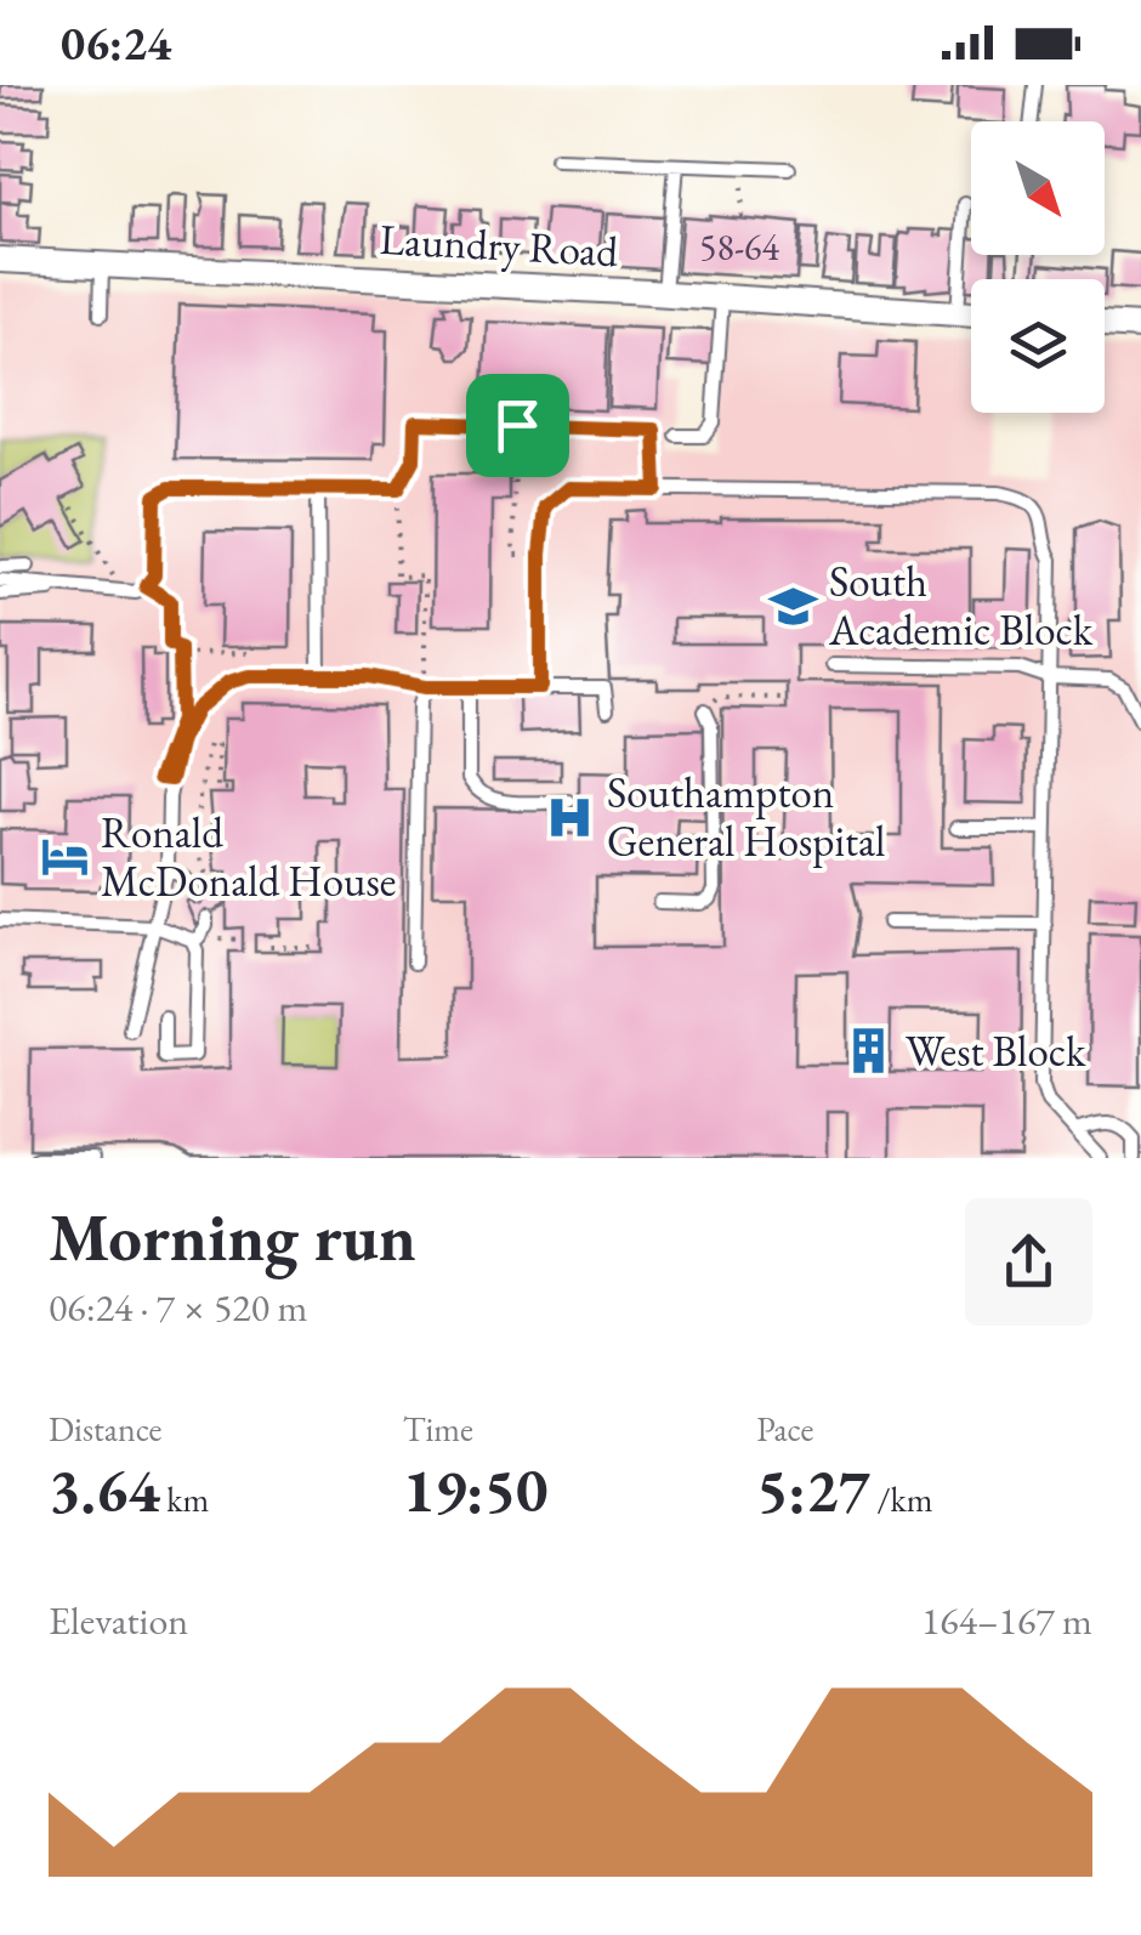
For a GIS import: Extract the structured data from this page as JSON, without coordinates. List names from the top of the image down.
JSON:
{
  "streets": {
    "street": ["Laundry Road"]
  },
  "places": {
    "school or university": ["South Academic Block"],
    "hospital": ["Southampton General Hospital"],
    "hotel": ["Ronald McDonald House"],
    "building": ["West Block"]
  },
  "house_numbers": ["58-64"],
  "north": "bottom right",
  "page": {
    "status": "06:24",
    "heading": ["Morning run", "06:24 · 7 × 520 m"],
    "stats": [
      ["Distance", "3.64 km"],
      ["Time", "19:50"],
      ["Pace", "5:27 /km"]
    ],
    "chart": ["Elevation", "164–167 m"]
  }
}
